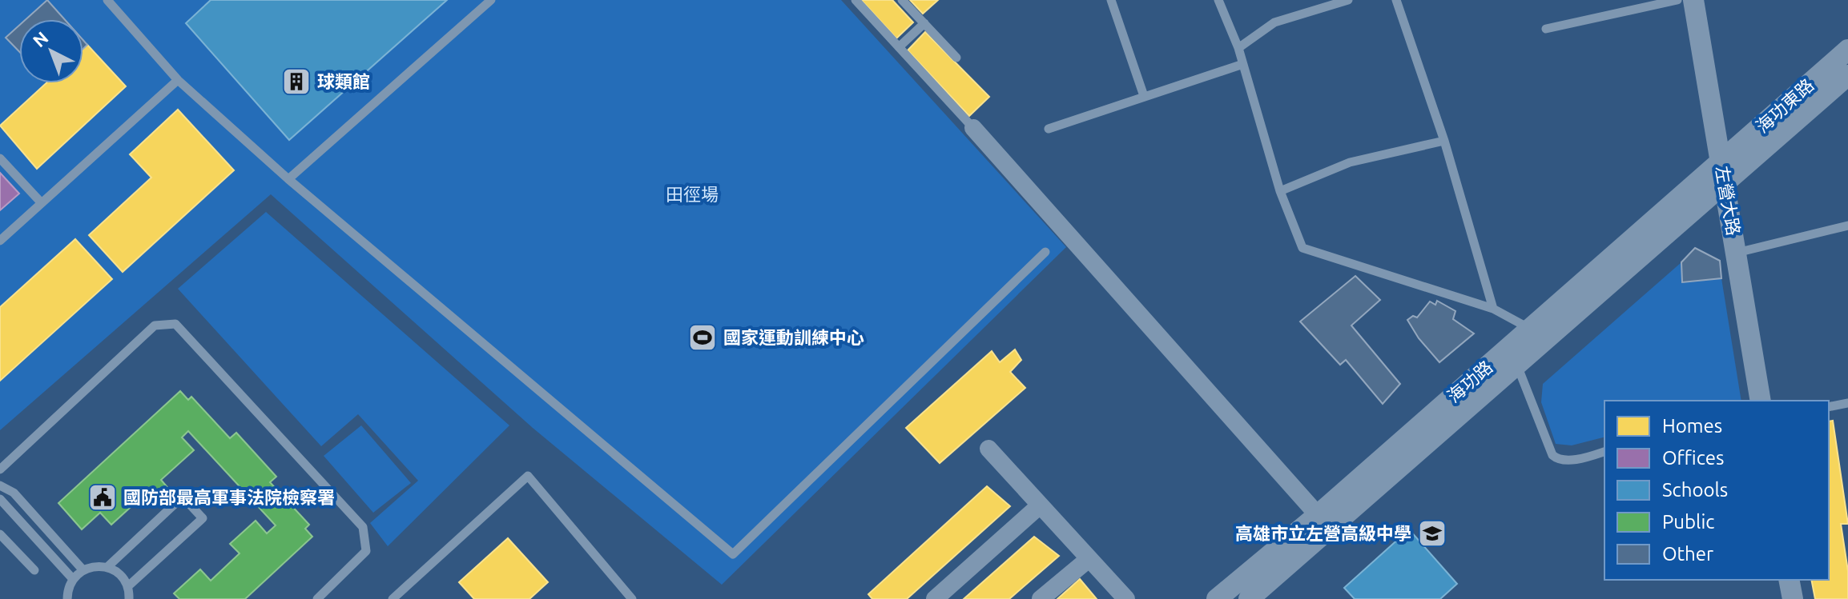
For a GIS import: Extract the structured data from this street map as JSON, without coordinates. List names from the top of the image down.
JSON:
{
  "streets": {
    "street": ["海功東路", "左營大路", "海功路"]
  },
  "crossings": [
    ["海功東路", "左營大路"],
    ["海功東路", "海功路"],
    ["左營大路", "海功路"]
  ],
  "parks": ["田徑場"],
  "places": {
    "building": ["球類館"],
    "sports": ["國家運動訓練中心"],
    "public building": ["國防部最高軍事法院檢察署"],
    "school or university": ["高雄市立左營高級中學"]
  },
  "legend": [
    "Homes",
    "Offices",
    "Schools",
    "Public",
    "Other"
  ],
  "north": "top left"
}
